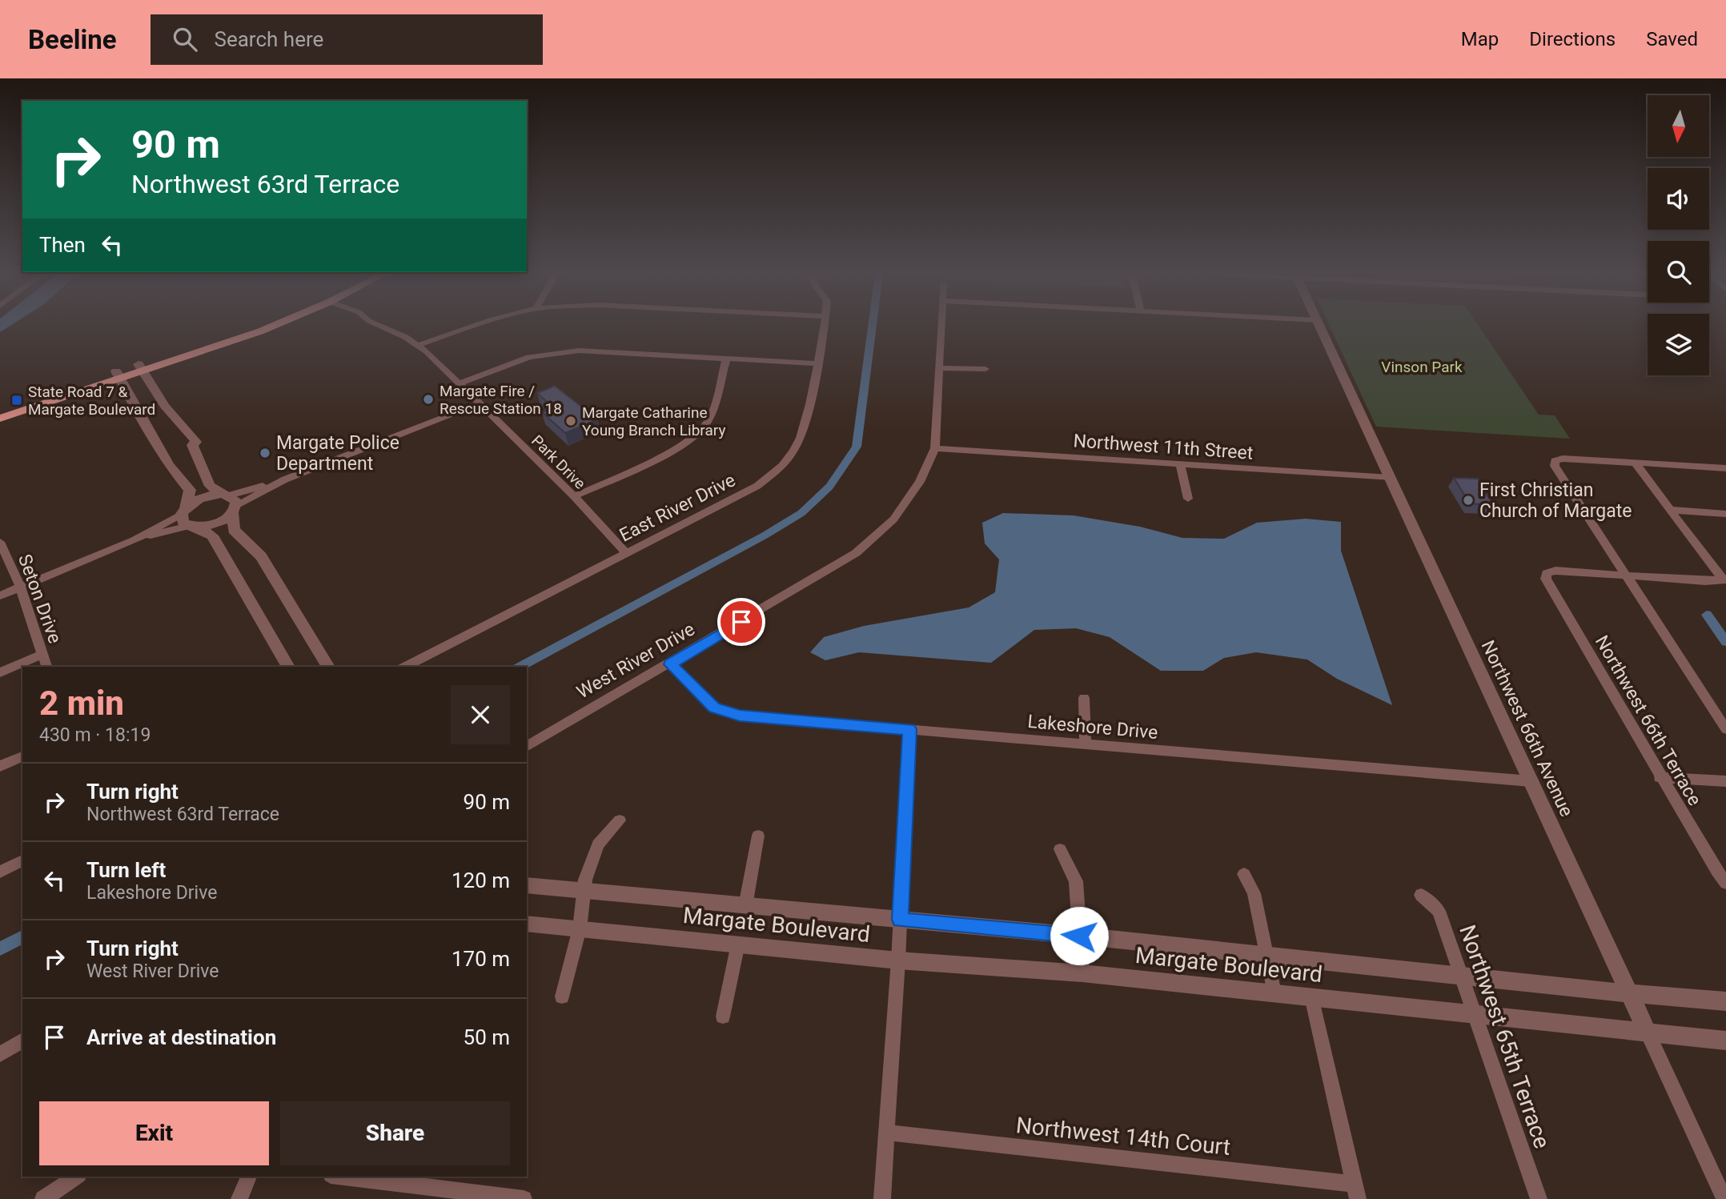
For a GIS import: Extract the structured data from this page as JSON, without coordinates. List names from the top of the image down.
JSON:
{
  "streets": {
    "street": [
      "Northwest 11th Street",
      "Park Drive",
      "East River Drive",
      "Seton Drive",
      "West River Drive",
      "Northwest 66th Terrace",
      "Lakeshore Drive",
      "Northwest 66th Avenue",
      "Margate Boulevard",
      "Northwest 65th Terrace",
      "Northwest 14th Court"
    ]
  },
  "crossings": [
    ["Northwest 11th Street", "West River Drive"],
    ["Northwest 11th Street", "Northwest 66th Avenue"],
    ["Park Drive", "East River Drive"],
    ["West River Drive", "Lakeshore Drive"],
    ["Lakeshore Drive", "Northwest 66th Avenue"],
    ["Northwest 66th Avenue", "Margate Boulevard"],
    ["Margate Boulevard", "Northwest 65th Terrace"]
  ],
  "parks": ["Vinson Park"],
  "places": {
    "other": [
      "Margate Fire / Rescue Station 18",
      "Margate Catharine Young Branch Library",
      "Margate Police Department",
      "First Christian Church of Margate"
    ],
    "transit": ["State Road 7 & Margate Boulevard"]
  },
  "north": "bottom",
  "page": {
    "header": "Beeline",
    "search": "Search here",
    "nav": ["Map", "Directions", "Saved"],
    "turn": ["90 m", "Northwest 63rd Terrace"],
    "then": "Then",
    "heading": ["2 min", "430 m · 18:19"],
    "list": [
      {
        "name": "Turn right",
        "note": "Northwest 63rd Terrace",
        "value": "90 m"
      },
      {
        "name": "Turn left",
        "note": "Lakeshore Drive",
        "value": "120 m"
      },
      {
        "name": "Turn right",
        "note": "West River Drive",
        "value": "170 m"
      },
      {
        "name": "Arrive at destination",
        "value": "50 m"
      }
    ],
    "buttons": ["Exit", "Share"]
  }
}
